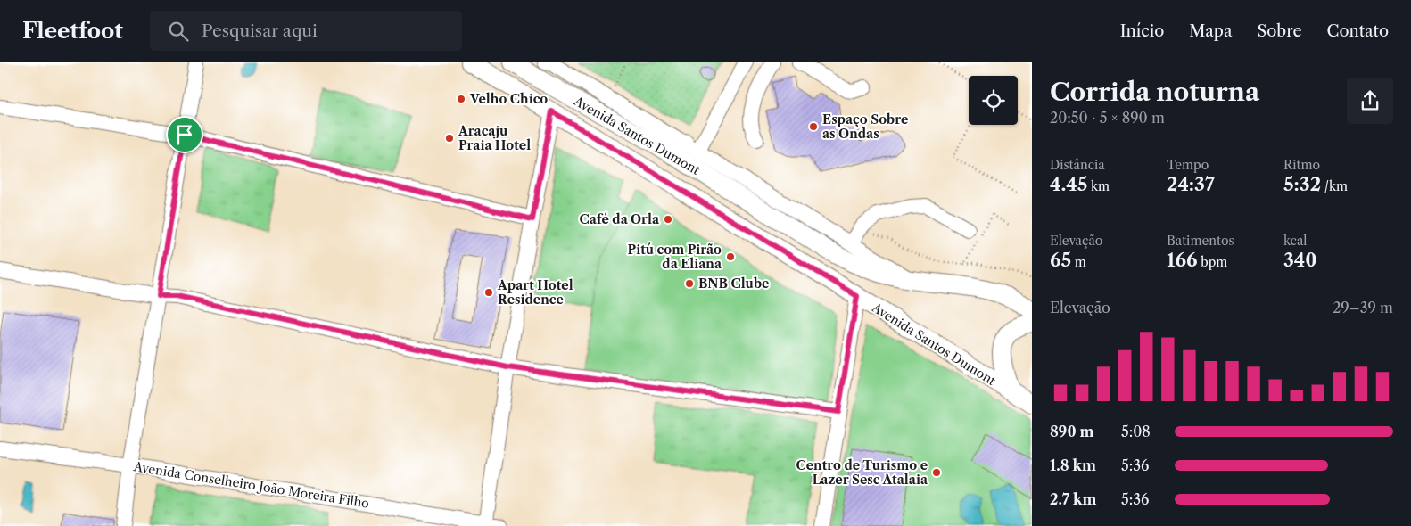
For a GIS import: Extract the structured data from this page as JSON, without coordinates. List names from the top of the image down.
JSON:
{
  "streets": {
    "main road": ["Avenida Santos Dumont"],
    "street": ["Avenida Conselheiro João Moreira Filho"]
  },
  "places": [
    "Velho Chico",
    "Espaço Sobre as Ondas",
    "Aracaju Praia Hotel",
    "Café da Orla",
    "Pitú com Pirão da Eliana",
    "BNB Clube",
    "Apart Hotel Residence",
    "Centro de Turismo e Lazer Sesc Atalaia"
  ],
  "page": {
    "header": "Fleetfoot",
    "search": "Pesquisar aqui",
    "nav": [
      "Início",
      "Mapa",
      "Sobre",
      "Contato"
    ],
    "heading": ["Corrida noturna", "20:50 · 5 × 890 m"],
    "stats": [
      ["Distância", "4.45 km"],
      ["Tempo", "24:37"],
      ["Ritmo", "5:32 /km"],
      ["Elevação", "65 m"],
      ["Batimentos", "166 bpm"],
      ["kcal", "340"]
    ],
    "chart": ["Elevação", "29–39 m"],
    "list": [
      {
        "name": "890 m",
        "note": "5:08"
      },
      {
        "name": "1.8 km",
        "note": "5:36"
      },
      {
        "name": "2.7 km",
        "note": "5:36"
      }
    ]
  }
}
